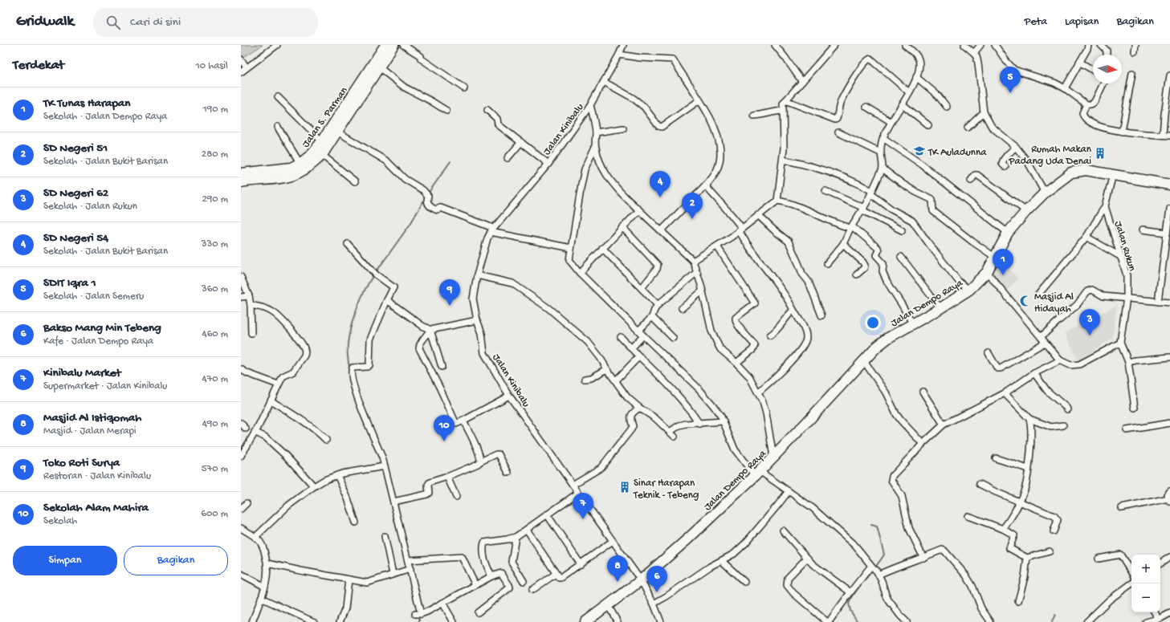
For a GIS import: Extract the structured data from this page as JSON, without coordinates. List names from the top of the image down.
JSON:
{
  "streets": {
    "main road": ["Jalan S. Parman", "Jalan Dempo Raya"],
    "street": ["Jalan Kinibalu", "Jalan Rukun"]
  },
  "crossings": [
    ["Jalan Kinibalu", "Jalan Dempo Raya"]
  ],
  "places": {
    "school or university": ["TK Auladunna"],
    "building": ["Rumah Makan Padang Uda Denai", "Sinar Harapan Teknik - Tebeng"],
    "mosque": ["Masjid Al Hidayah"]
  },
  "north": "right",
  "page": {
    "header": "Gridwalk",
    "search": "Cari di sini",
    "nav": ["Peta", "Lapisan", "Bagikan"],
    "heading": ["Terdekat", "10 hasil"],
    "pins": [
      "5",
      "4",
      "2",
      "1",
      "9",
      "3",
      "10",
      "7",
      "8",
      "6"
    ],
    "list": [
      {
        "mark": "1",
        "name": "TK Tunas Harapan",
        "note": "Sekolah · Jalan Dempo Raya",
        "value": "190 m"
      },
      {
        "mark": "2",
        "name": "SD Negeri 51",
        "note": "Sekolah · Jalan Bukit Barisan",
        "value": "280 m"
      },
      {
        "mark": "3",
        "name": "SD Negeri 62",
        "note": "Sekolah · Jalan Rukun",
        "value": "290 m"
      },
      {
        "mark": "4",
        "name": "SD Negeri 54",
        "note": "Sekolah · Jalan Bukit Barisan",
        "value": "330 m"
      },
      {
        "mark": "5",
        "name": "SDIT Iqra 1",
        "note": "Sekolah · Jalan Semeru",
        "value": "360 m"
      },
      {
        "mark": "6",
        "name": "Bakso Mang Min Tebeng",
        "note": "Kafe · Jalan Dempo Raya",
        "value": "460 m"
      },
      {
        "mark": "7",
        "name": "Kinibalu Market",
        "note": "Supermarket · Jalan Kinibalu",
        "value": "470 m"
      },
      {
        "mark": "8",
        "name": "Masjid Al Istiqomah",
        "note": "Masjid · Jalan Merapi",
        "value": "490 m"
      },
      {
        "mark": "9",
        "name": "Toko Roti Surya",
        "note": "Restoran · Jalan Kinibalu",
        "value": "570 m"
      },
      {
        "mark": "10",
        "name": "Sekolah Alam Mahira",
        "note": "Sekolah",
        "value": "600 m"
      }
    ],
    "buttons": ["Simpan", "Bagikan"],
    "map_buttons": ["+", "−"]
  }
}
